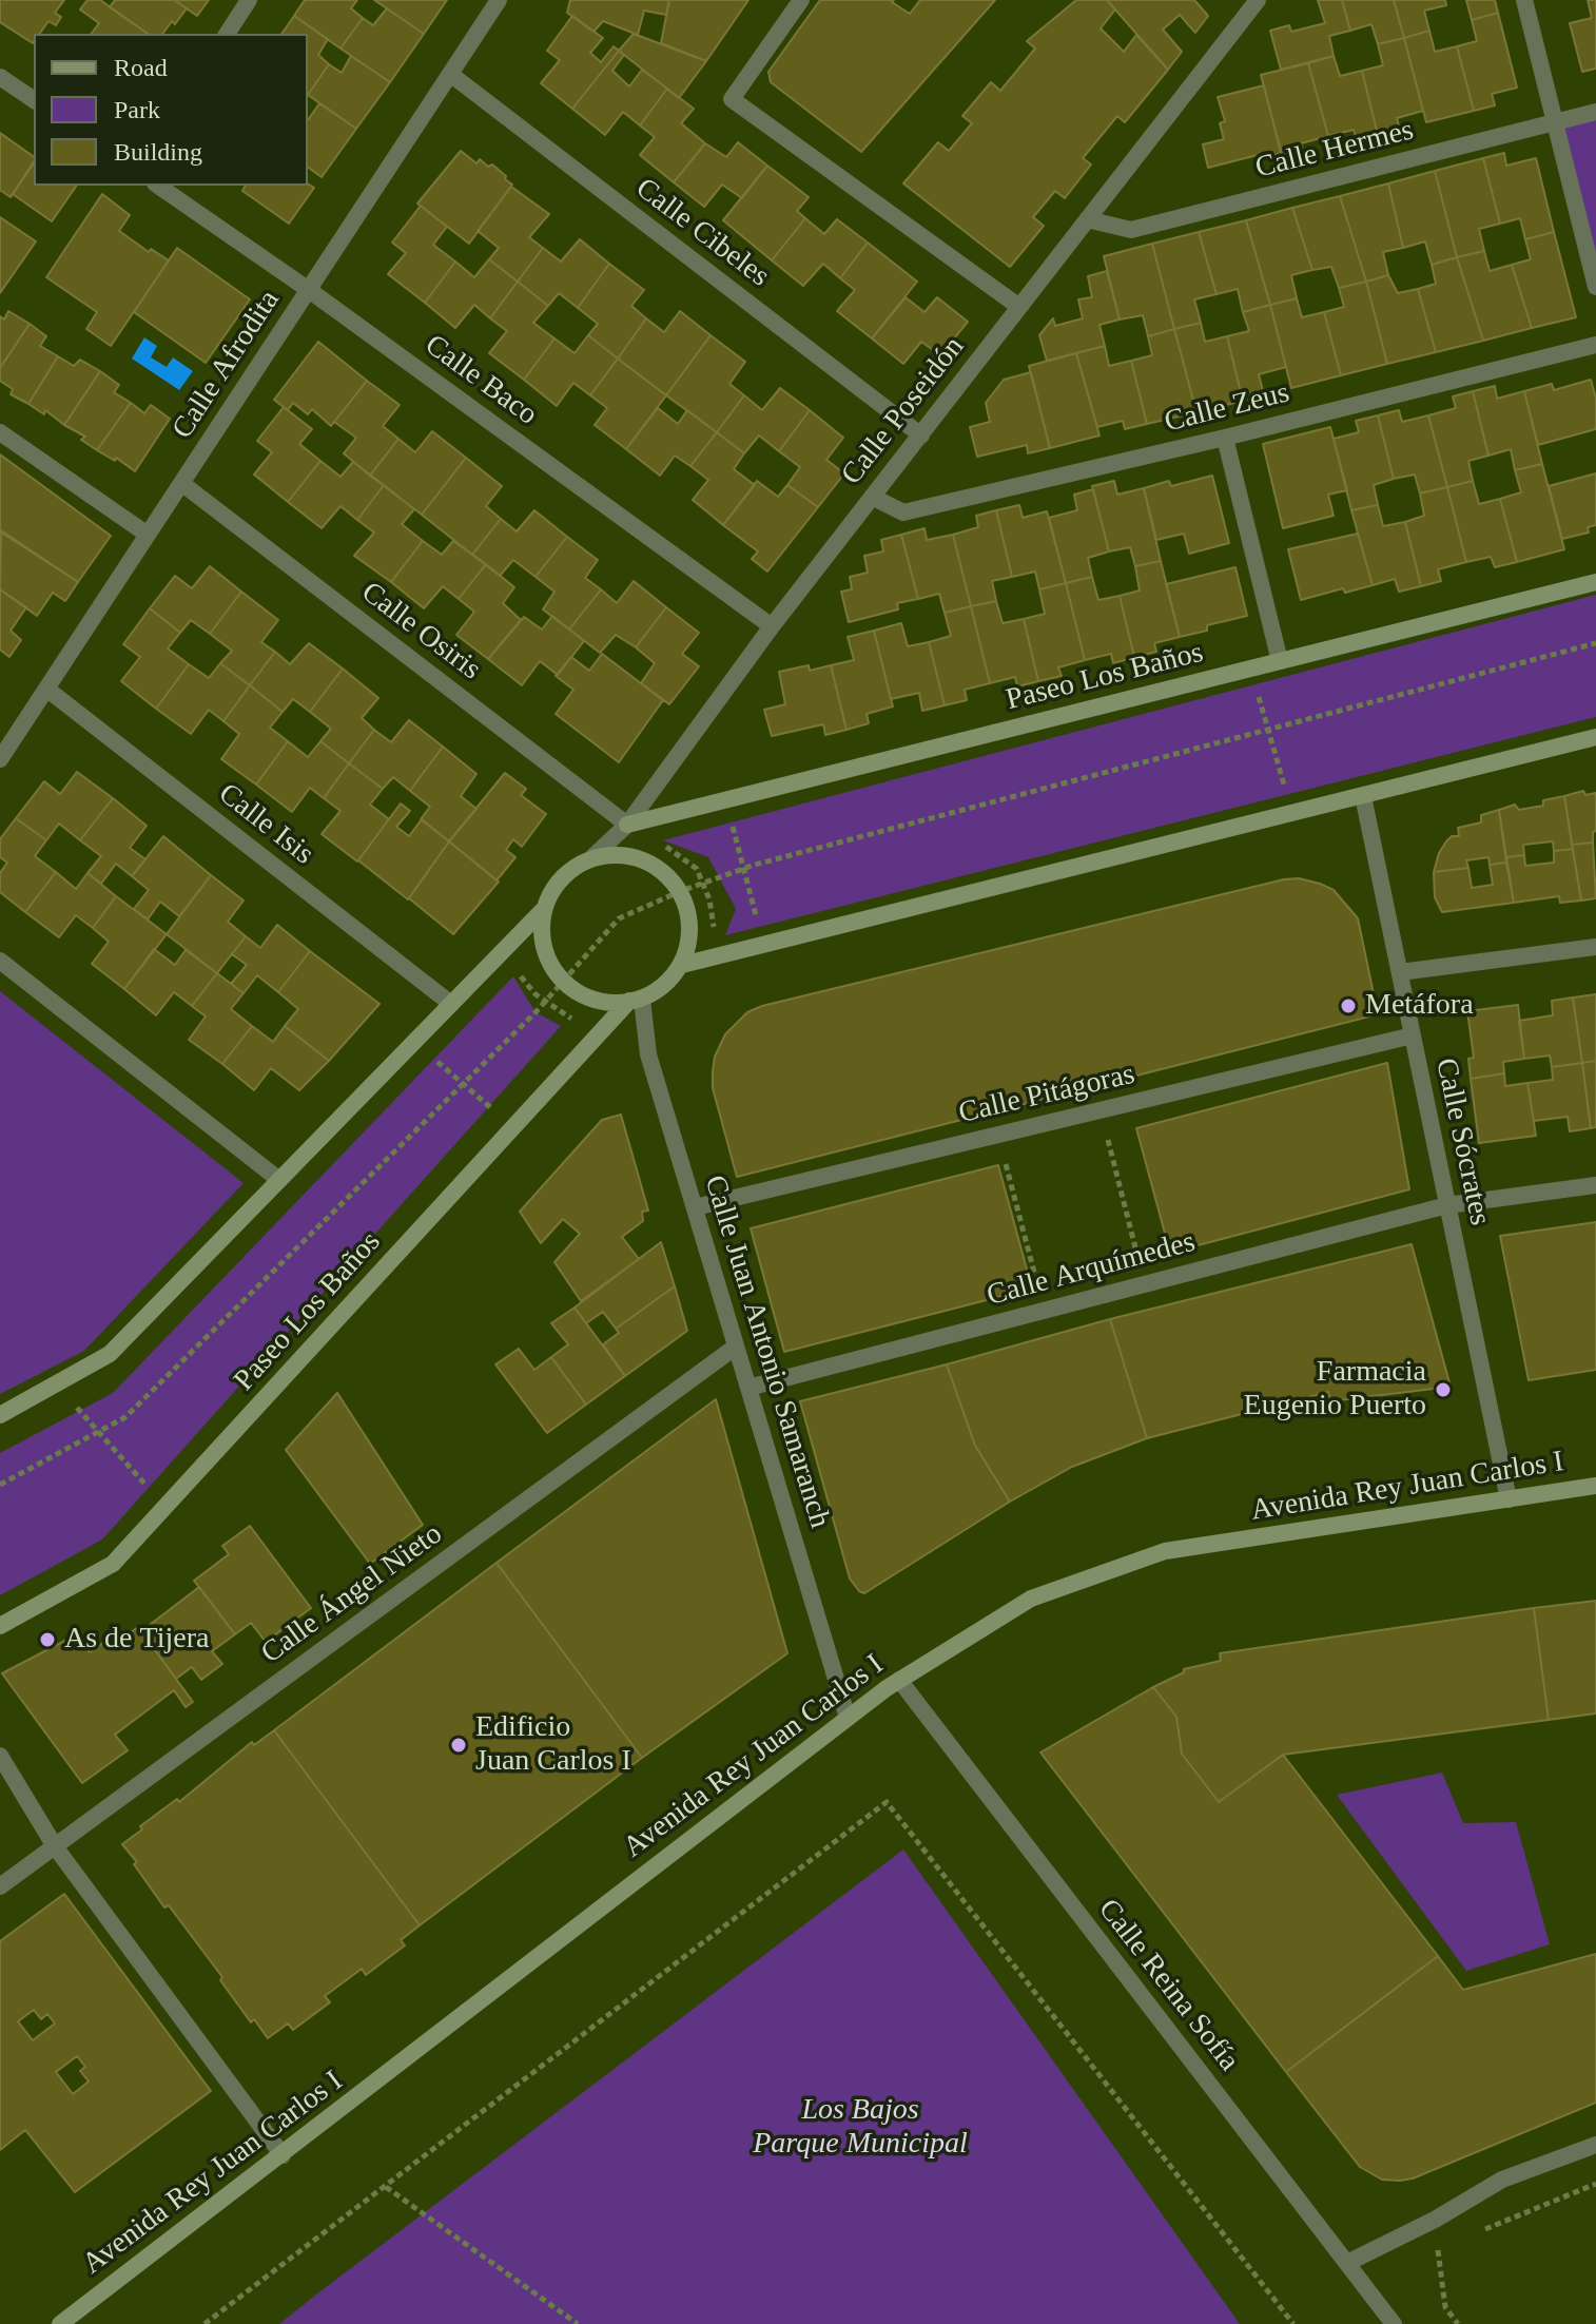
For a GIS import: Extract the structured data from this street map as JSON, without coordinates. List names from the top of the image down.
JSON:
{
  "streets": {
    "street": [
      "Calle Hermes",
      "Calle Cibeles",
      "Calle Afrodita",
      "Calle Baco",
      "Calle Zeus",
      "Calle Poseidón",
      "Calle Osiris",
      "Paseo Los Baños",
      "Calle Isis",
      "Calle Pitágoras",
      "Calle Sócrates",
      "Calle Arquímedes",
      "Calle Juan Antonio Samaranch",
      "Avenida Rey Juan Carlos I",
      "Calle Ángel Nieto",
      "Calle Reina Sofía"
    ]
  },
  "crossings": [
    ["Calle Hermes", "Calle Poseidón"],
    ["Calle Cibeles", "Calle Afrodita"],
    ["Calle Cibeles", "Calle Poseidón"],
    ["Calle Afrodita", "Calle Baco"],
    ["Calle Afrodita", "Calle Osiris"],
    ["Calle Afrodita", "Calle Isis"],
    ["Calle Baco", "Calle Poseidón"],
    ["Calle Zeus", "Calle Poseidón"],
    ["Calle Poseidón", "Calle Osiris"],
    ["Calle Poseidón", "Paseo Los Baños"],
    ["Calle Osiris", "Paseo Los Baños"],
    ["Paseo Los Baños", "Calle Juan Antonio Samaranch"],
    ["Calle Pitágoras", "Calle Sócrates"],
    ["Calle Pitágoras", "Calle Juan Antonio Samaranch"],
    ["Calle Sócrates", "Calle Arquímedes"],
    ["Calle Sócrates", "Avenida Rey Juan Carlos I"],
    ["Calle Arquímedes", "Calle Juan Antonio Samaranch"],
    ["Calle Juan Antonio Samaranch", "Avenida Rey Juan Carlos I"],
    ["Calle Juan Antonio Samaranch", "Calle Ángel Nieto"],
    ["Avenida Rey Juan Carlos I", "Calle Reina Sofía"]
  ],
  "parks": ["Los Bajos Parque Municipal"],
  "places": [
    "Metáfora",
    "Farmacia Eugenio Puerto",
    "As de Tijera",
    "Edificio Juan Carlos I"
  ],
  "legend": ["Road", "Park", "Building"]
}
